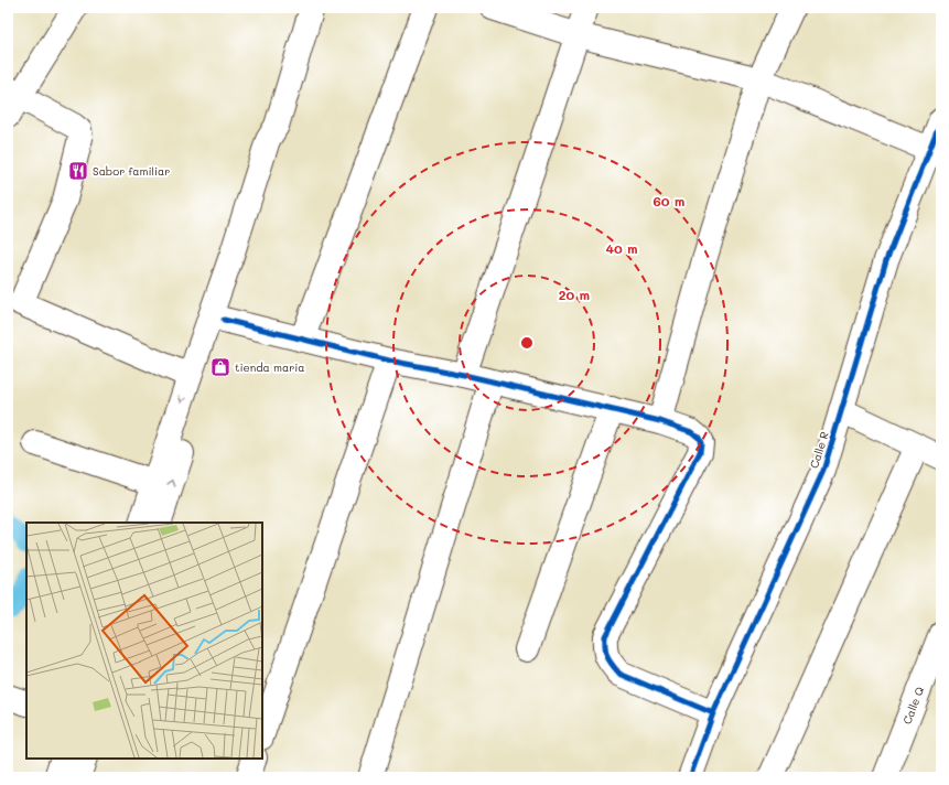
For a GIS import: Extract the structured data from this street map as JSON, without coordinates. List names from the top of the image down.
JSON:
{
  "streets": {
    "street": ["Calle R", "Calle Q"]
  },
  "places": {
    "restaurant": ["Sabor familiar"],
    "shop": ["tienda maria"]
  },
  "rings": ["60 m", "40 m", "20 m"]
}
